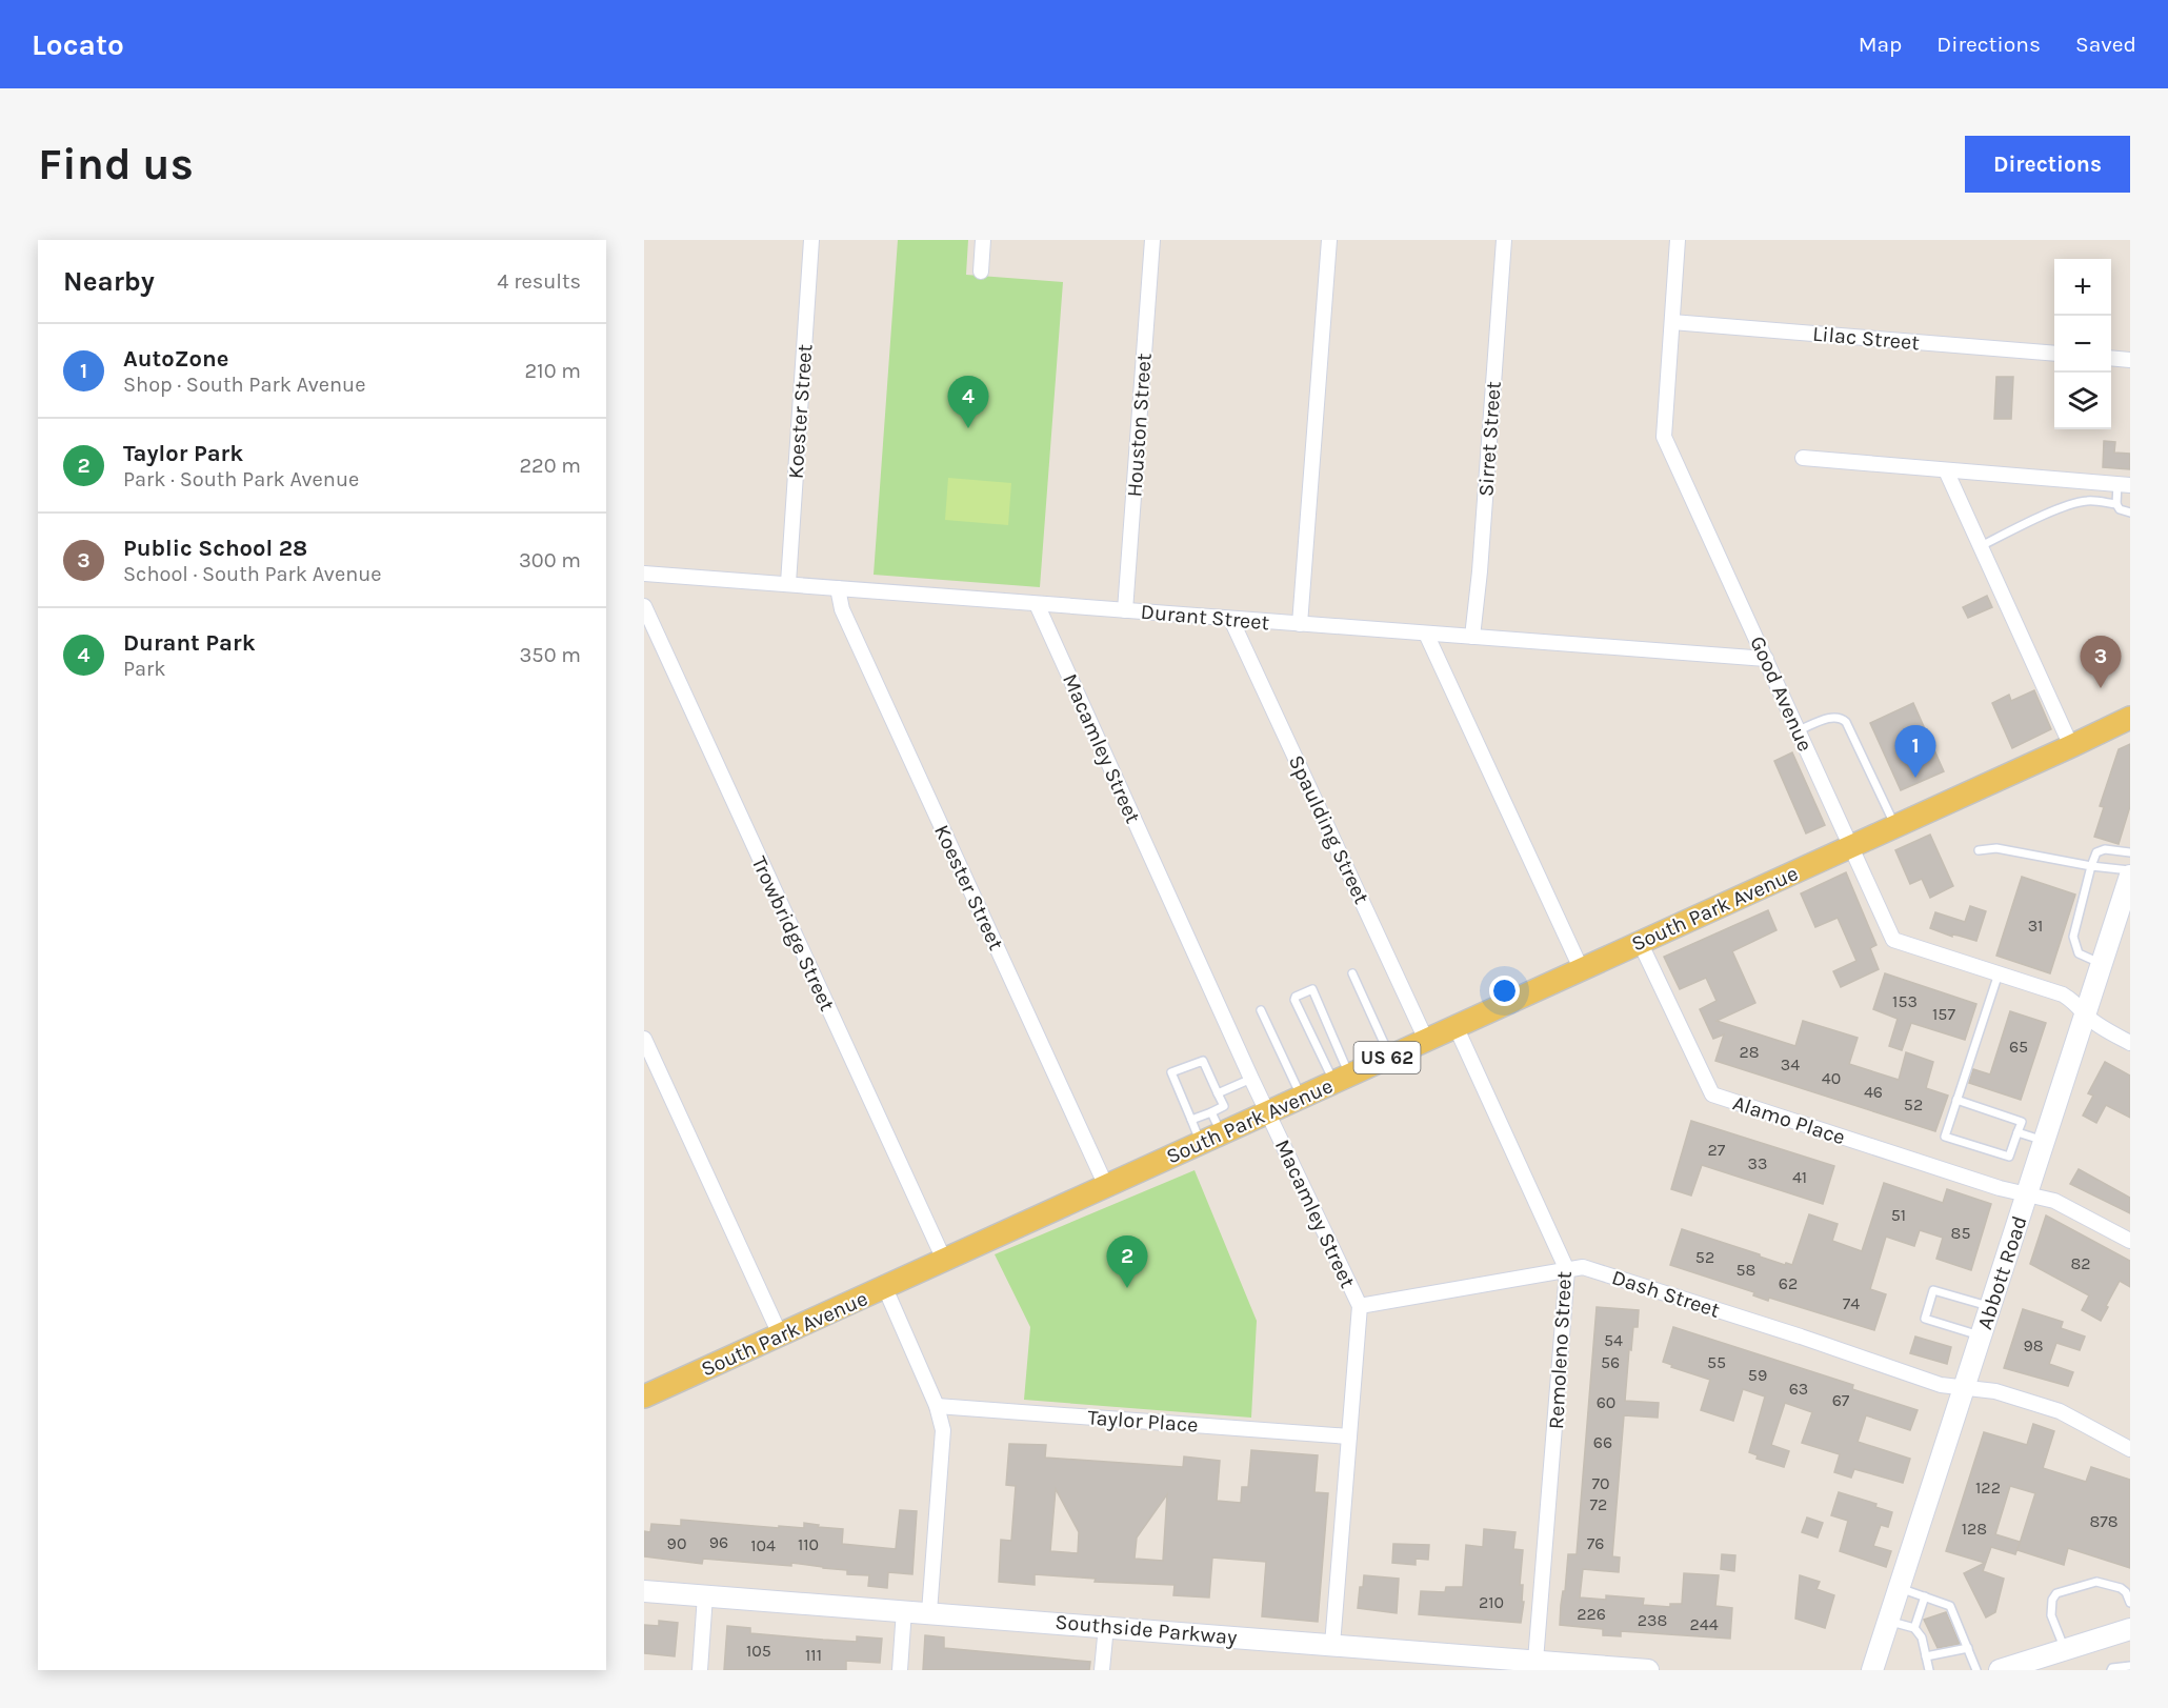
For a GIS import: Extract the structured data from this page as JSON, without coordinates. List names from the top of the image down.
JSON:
{
  "streets": {
    "main road": ["South Park Avenue", "US 62"],
    "street": [
      "Lilac Street",
      "Koester Street",
      "Houston Street",
      "Sirret Street",
      "Durant Street",
      "Good Avenue",
      "Macamley Street",
      "Spaulding Street",
      "Trowbridge Street",
      "Alamo Place",
      "Abbott Road",
      "Dash Street",
      "Remoleno Street",
      "Taylor Place",
      "Southside Parkway"
    ]
  },
  "crossings": [
    ["Lilac Street", "Good Avenue"],
    ["Koester Street", "Durant Street"],
    ["Koester Street", "South Park Avenue"],
    ["Houston Street", "Durant Street"],
    ["Sirret Street", "Durant Street"],
    ["Durant Street", "Good Avenue"],
    ["Durant Street", "Macamley Street"],
    ["Durant Street", "Spaulding Street"],
    ["Good Avenue", "South Park Avenue"],
    ["Good Avenue", "Abbott Road"],
    ["Macamley Street", "South Park Avenue"],
    ["Macamley Street", "Dash Street"],
    ["Macamley Street", "Taylor Place"],
    ["Macamley Street", "Southside Parkway"],
    ["Spaulding Street", "South Park Avenue"],
    ["South Park Avenue", "Trowbridge Street"],
    ["South Park Avenue", "Alamo Place"],
    ["South Park Avenue", "Remoleno Street"],
    ["Alamo Place", "Abbott Road"],
    ["Abbott Road", "Dash Street"],
    ["Dash Street", "Remoleno Street"],
    ["Remoleno Street", "Southside Parkway"]
  ],
  "house_numbers": [
    "31",
    "153",
    "157",
    "65",
    "28",
    "34",
    "40",
    "46",
    "52",
    "27",
    "33",
    "41",
    "51",
    "85",
    "52",
    "82",
    "58",
    "62",
    "74",
    "54",
    "98",
    "56",
    "55",
    "59",
    "63",
    "67",
    "60",
    "66",
    "70",
    "122",
    "72",
    "878",
    "128",
    "96",
    "90",
    "76",
    "110",
    "104",
    "210",
    "226",
    "238",
    "244",
    "105",
    "111"
  ],
  "page": {
    "header": "Locato",
    "nav": ["Map", "Directions", "Saved"],
    "buttons": "Directions",
    "title": "Find us",
    "heading": ["Nearby", "4 results"],
    "map_buttons": ["+", "−"],
    "list": [
      {
        "mark": "1",
        "name": "AutoZone",
        "note": "Shop · South Park Avenue",
        "value": "210 m"
      },
      {
        "mark": "2",
        "name": "Taylor Park",
        "note": "Park · South Park Avenue",
        "value": "220 m"
      },
      {
        "mark": "3",
        "name": "Public School 28",
        "note": "School · South Park Avenue",
        "value": "300 m"
      },
      {
        "mark": "4",
        "name": "Durant Park",
        "note": "Park",
        "value": "350 m"
      }
    ],
    "pins": [
      "4",
      "3",
      "1",
      "2"
    ]
  }
}
